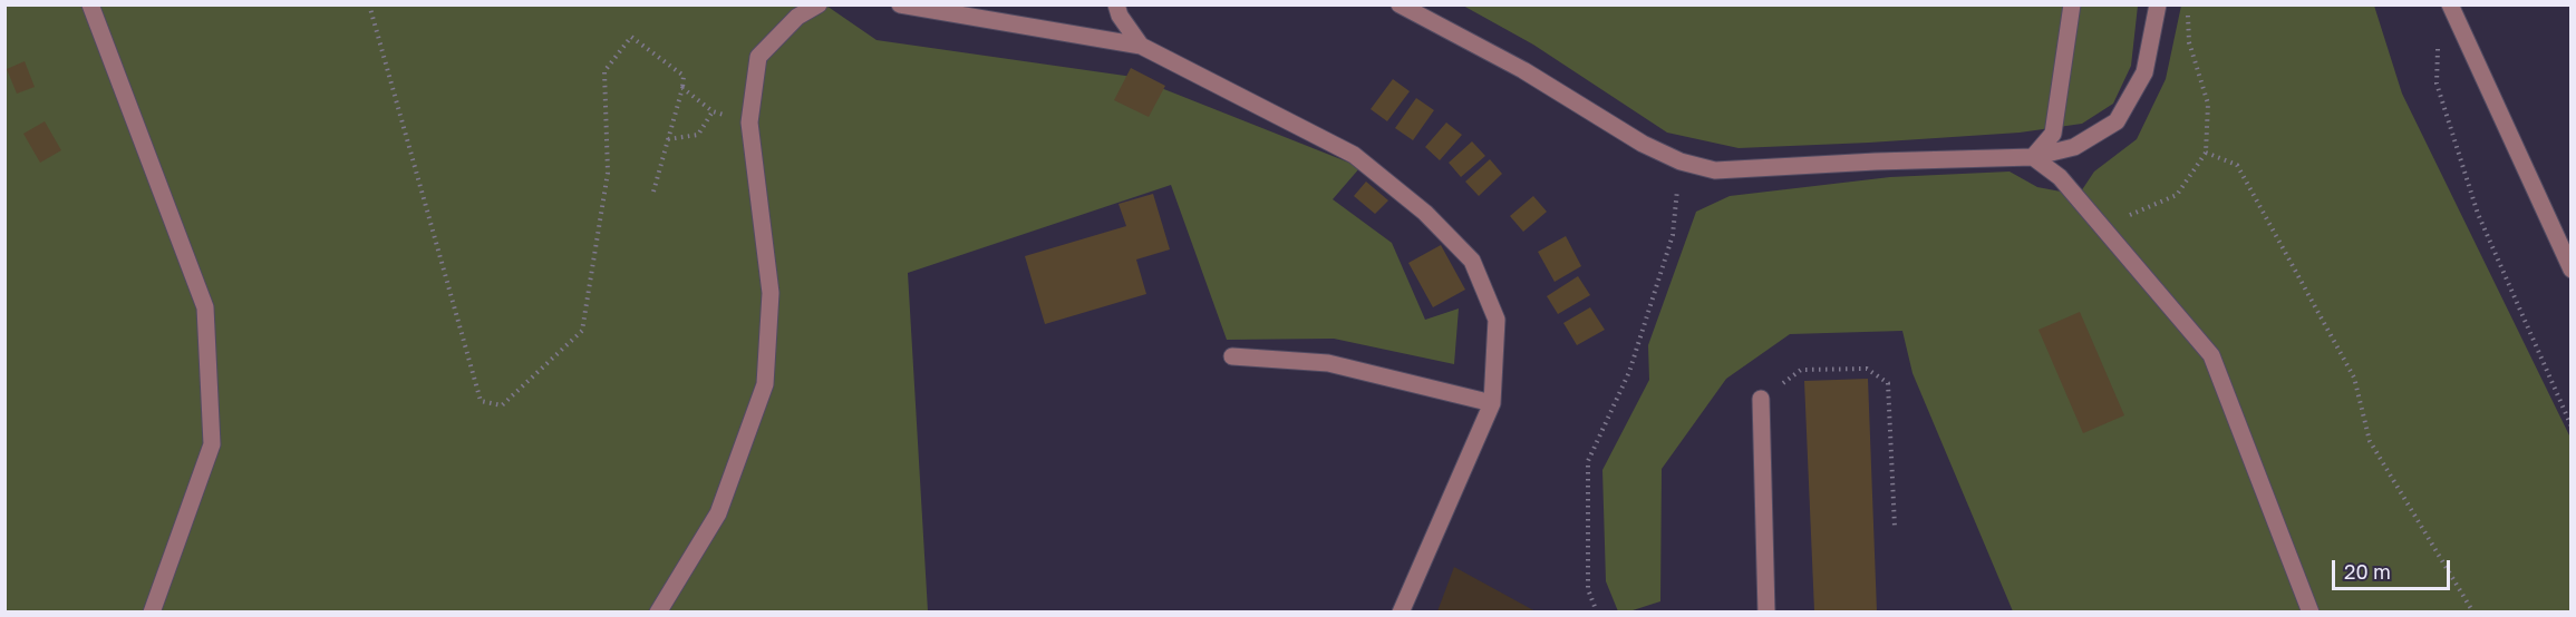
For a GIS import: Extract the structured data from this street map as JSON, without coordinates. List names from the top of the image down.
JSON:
{
  "scale_bar": "20 m"
}
